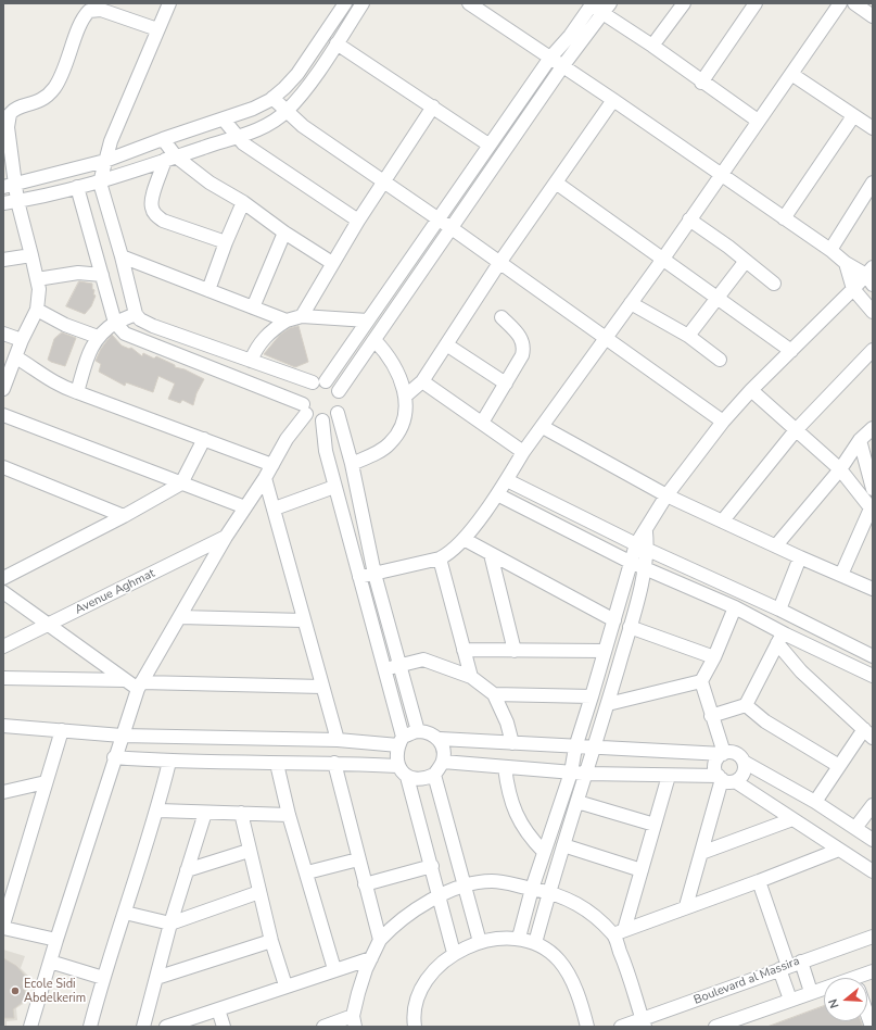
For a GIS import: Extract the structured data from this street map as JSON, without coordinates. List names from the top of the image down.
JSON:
{
  "streets": {
    "street": ["Avenue Aghmat", "Boulevard al Massira"]
  },
  "places": ["Ecole Sidi Abdelkerim"],
  "north": "left"
}
